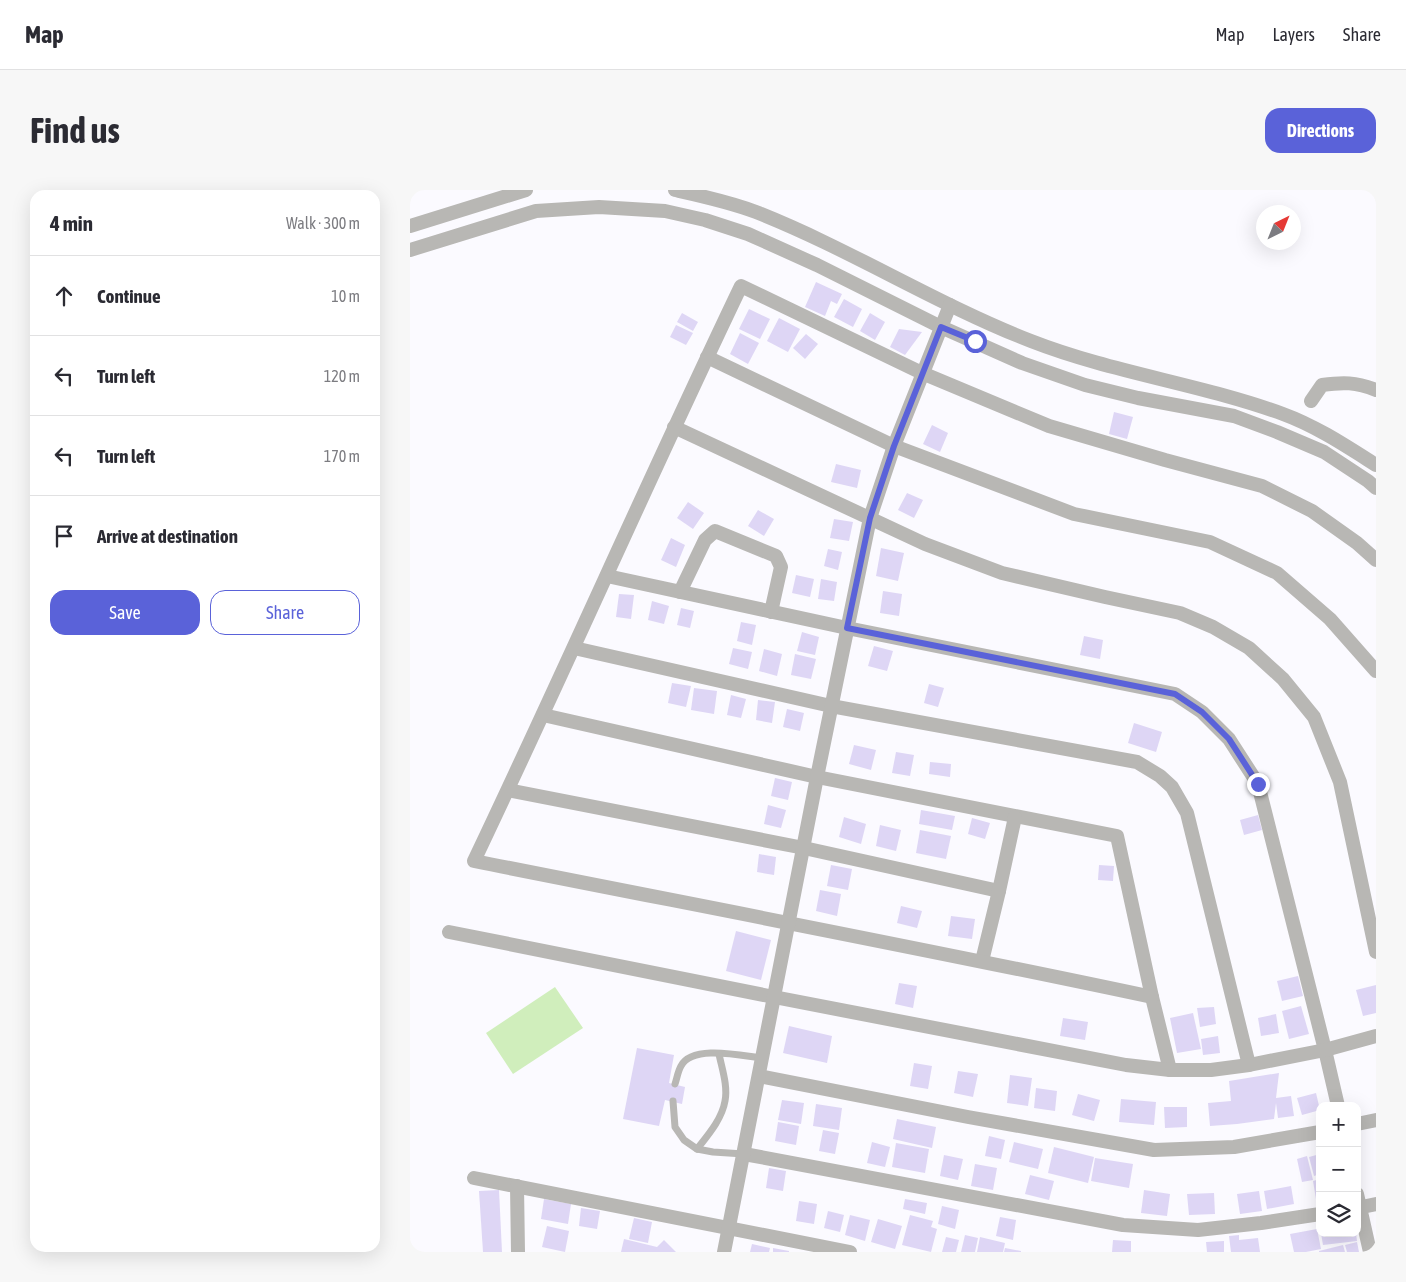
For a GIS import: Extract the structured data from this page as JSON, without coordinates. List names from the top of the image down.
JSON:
{
  "north": "top right",
  "page": {
    "header": "Map",
    "nav": ["Map", "Layers", "Share"],
    "buttons": [
      "Directions",
      ["Save", "Share"]
    ],
    "title": "Find us",
    "heading": ["4 min", "Walk · 300 m"],
    "list": [
      ["Continue", "10 m"],
      ["Turn left", "120 m"],
      ["Turn left", "170 m"],
      "Arrive at destination"
    ],
    "map_buttons": ["+", "−"]
  }
}
